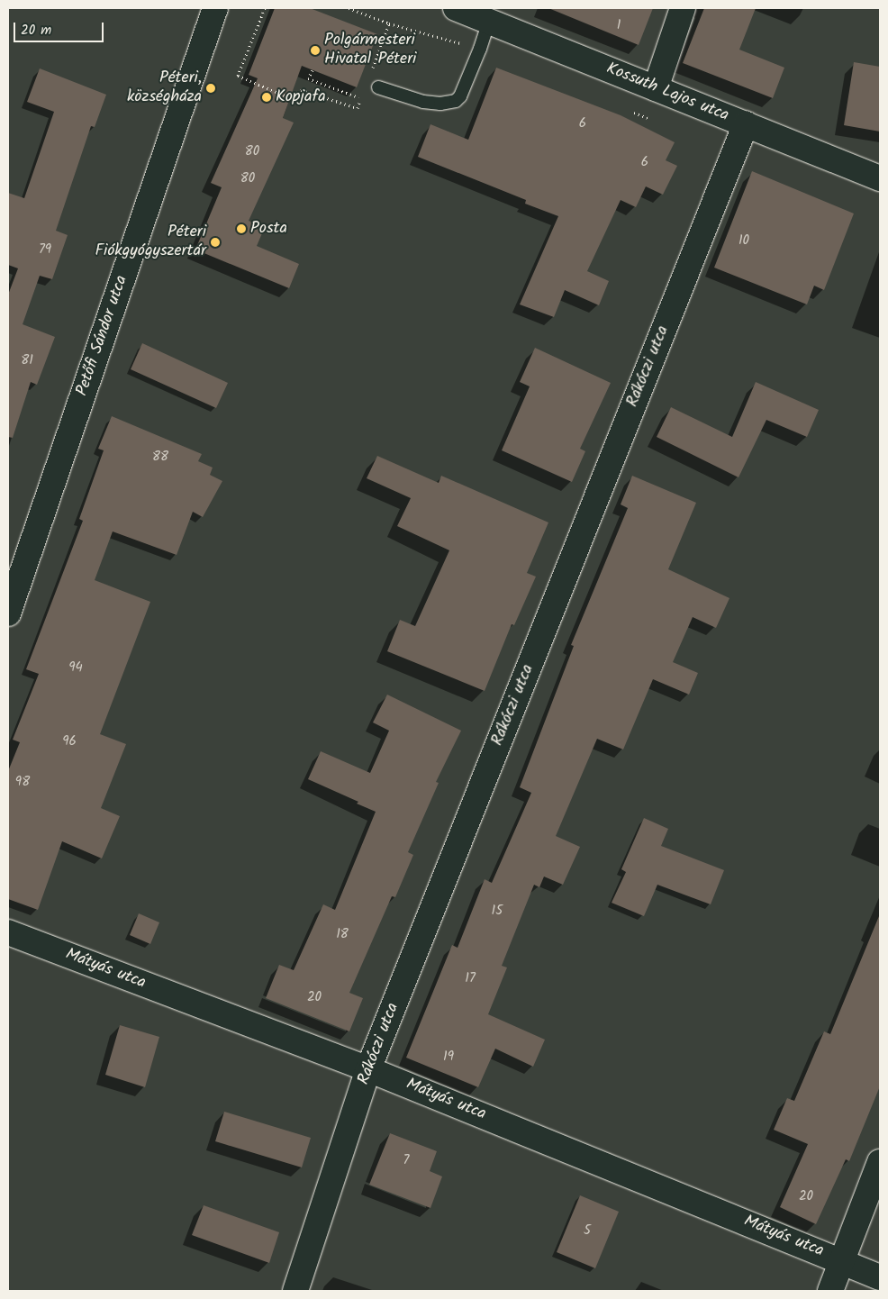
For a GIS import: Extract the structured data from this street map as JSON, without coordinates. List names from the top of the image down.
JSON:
{
  "streets": {
    "street": [
      "Kossuth Lajos utca",
      "Petőfi Sándor utca",
      "Rákóczi utca",
      "Mátyás utca"
    ]
  },
  "crossings": [
    ["Kossuth Lajos utca", "Rákóczi utca"],
    ["Rákóczi utca", "Mátyás utca"]
  ],
  "places": [
    "Polgármesteri Hivatal Péteri",
    "Péteri, községháza",
    "Kopjafa",
    "Posta",
    "Péteri Fiókgyógyszertár"
  ],
  "house_numbers": [
    "1",
    "6",
    "80",
    "6",
    "80",
    "10",
    "79",
    "81",
    "88",
    "94",
    "96",
    "98",
    "15",
    "18",
    "17",
    "20",
    "19",
    "7",
    "20",
    "5"
  ],
  "scale_bar": "20 m"
}
